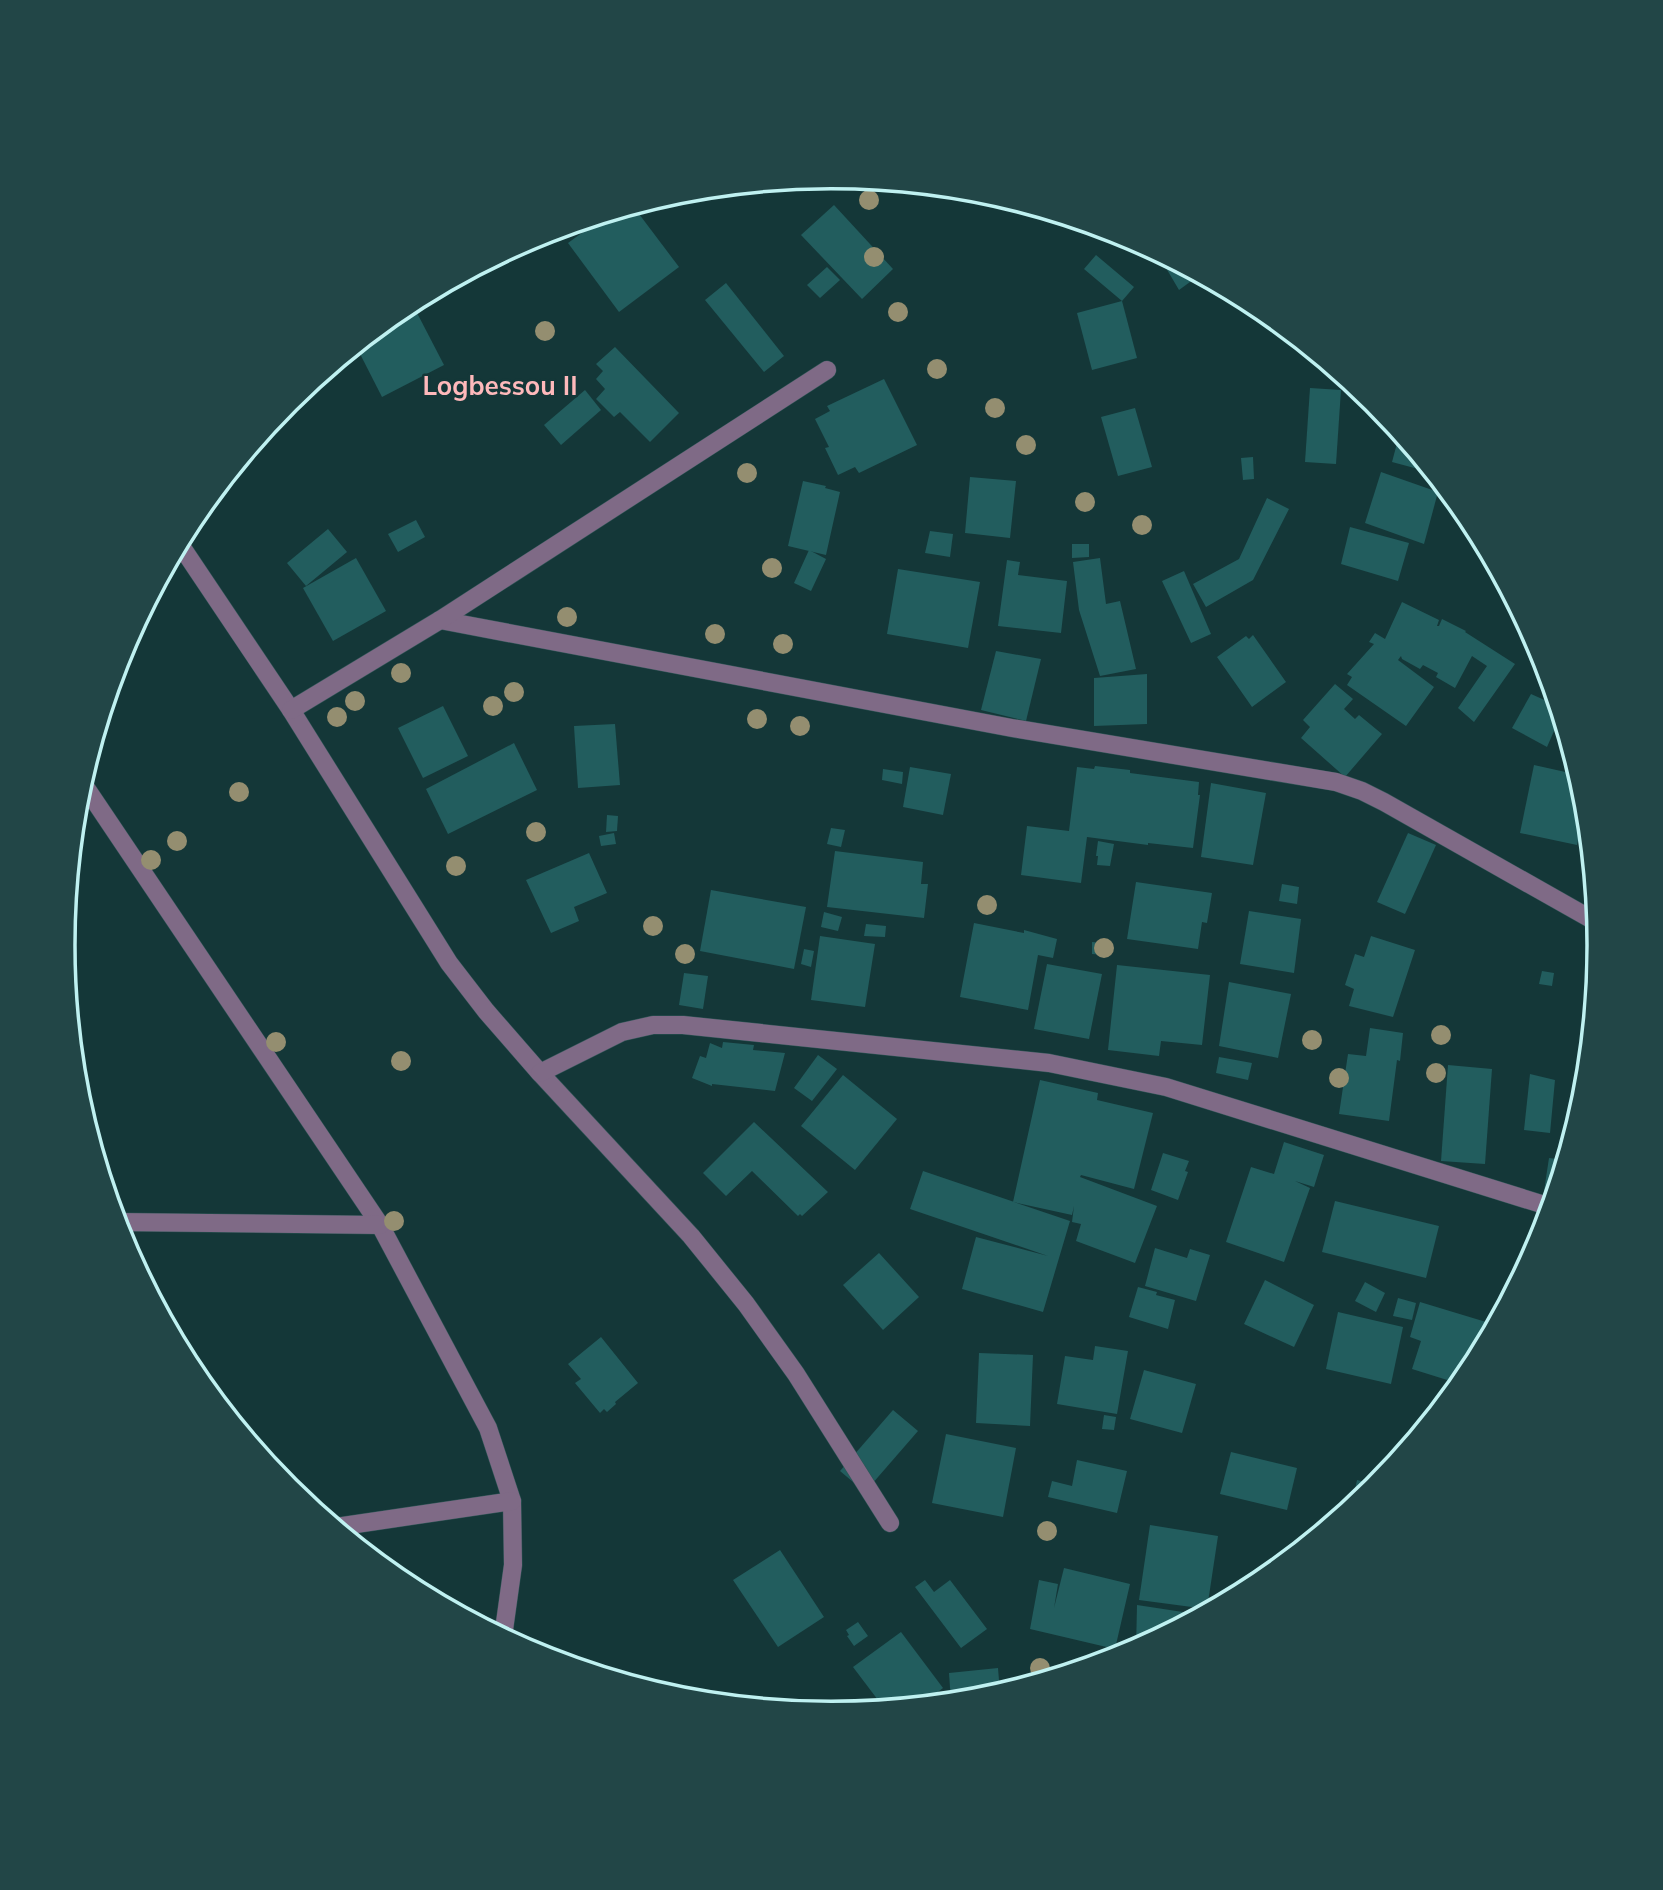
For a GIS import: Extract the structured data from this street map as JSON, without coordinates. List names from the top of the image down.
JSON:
{
  "districts": ["Logbessou II"]
}
